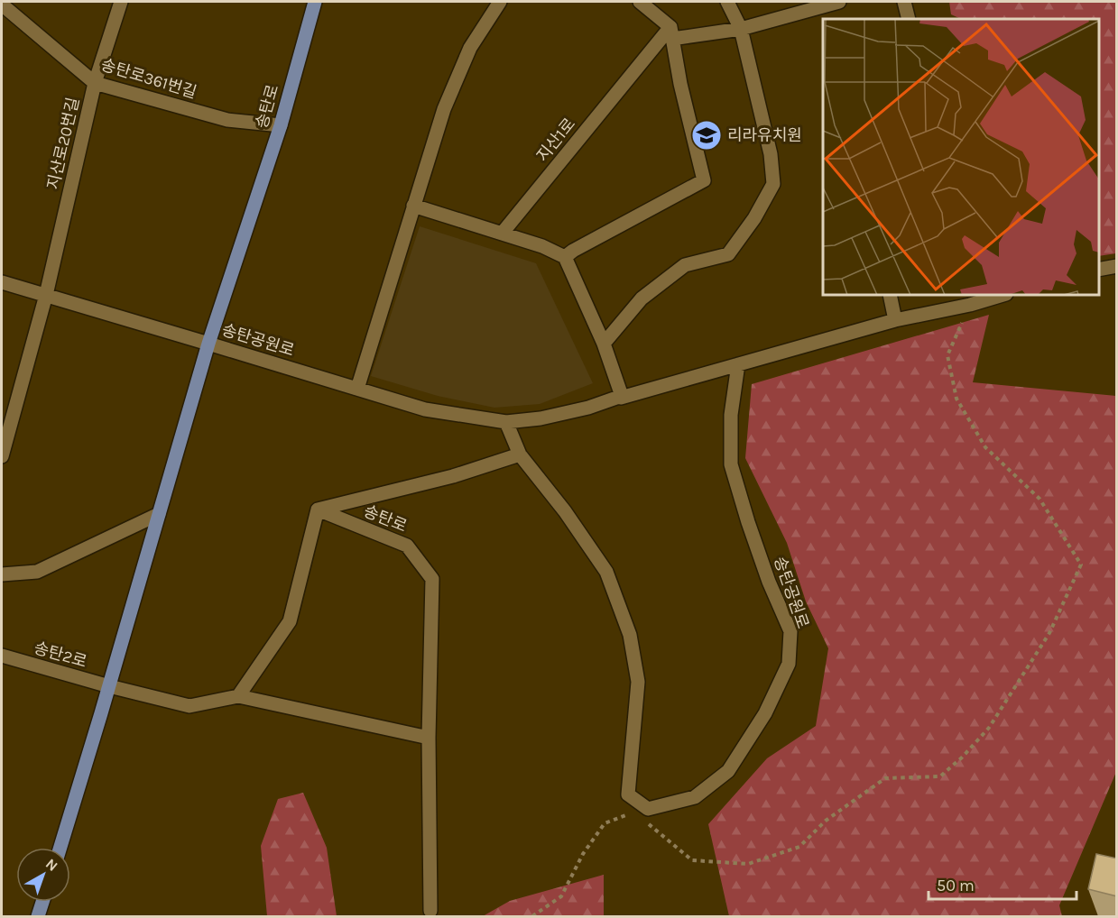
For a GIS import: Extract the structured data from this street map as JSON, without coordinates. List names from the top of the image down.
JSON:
{
  "streets": {
    "main road": ["송탄로"],
    "street": [
      "송탄로361번길",
      "지산1로",
      "지산로20번길",
      "송탄공원로",
      "송탄2로"
    ]
  },
  "crossings": [
    ["송탄로361번길", "송탄로"],
    ["송탄로361번길", "지산로20번길"],
    ["송탄로", "송탄공원로"],
    ["송탄로", "송탄2로"],
    ["지산로20번길", "송탄공원로"]
  ],
  "places": {
    "school or university": ["리라유치원"]
  },
  "scale_bar": "50 m",
  "north": "top right"
}
